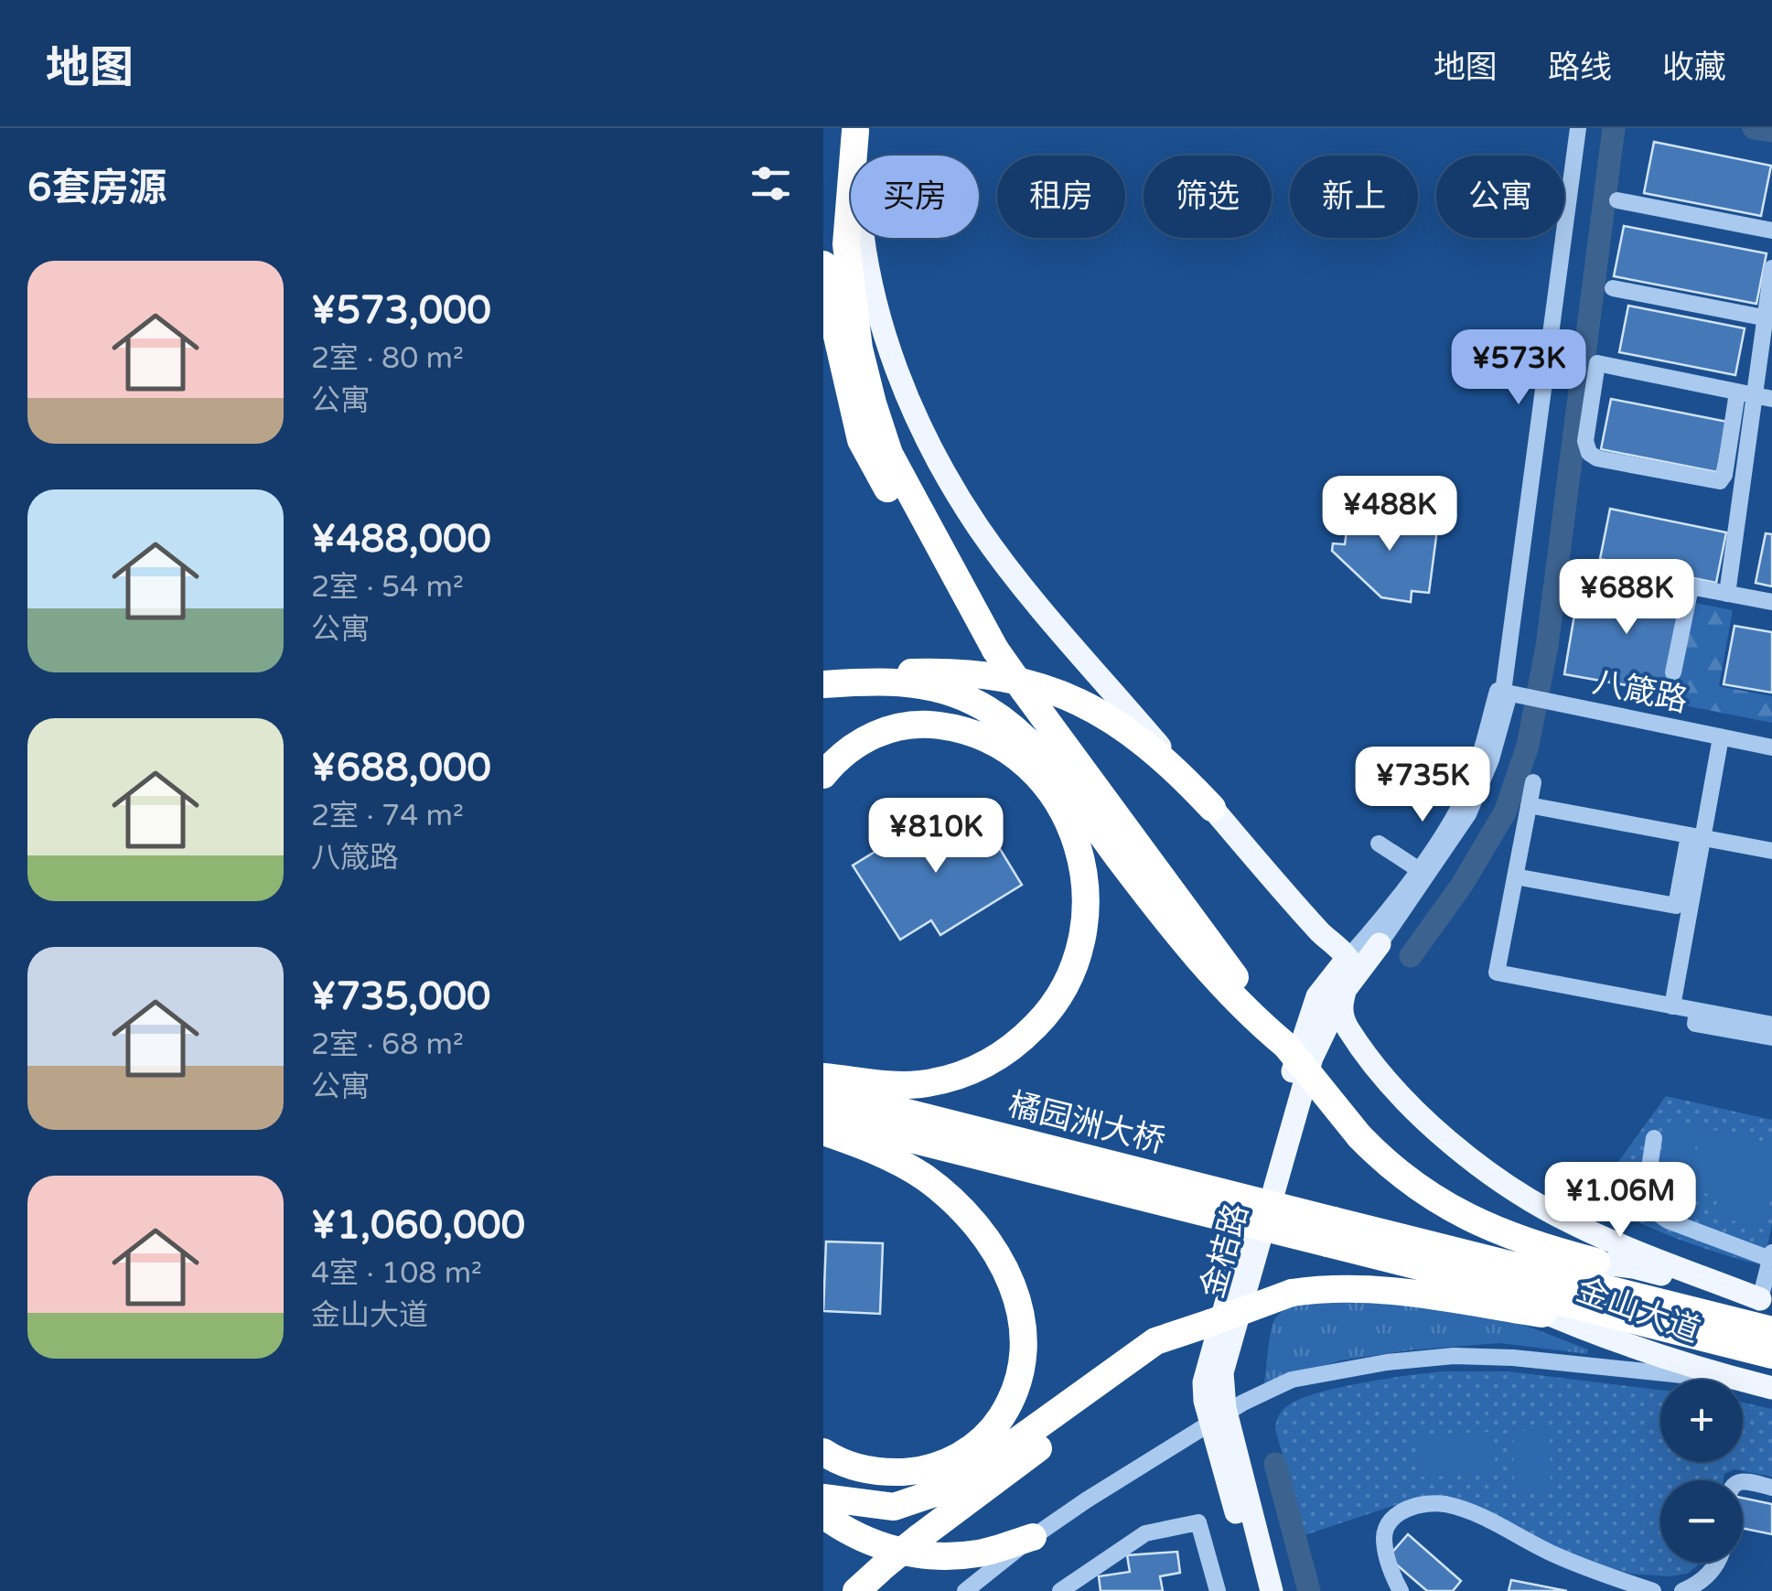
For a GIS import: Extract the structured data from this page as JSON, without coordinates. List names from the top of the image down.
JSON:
{
  "streets": {
    "highway": ["橘园洲大桥", "金山大道"],
    "main road": ["金桔路"],
    "street": ["八箴路"]
  },
  "crossings": [
    ["橘园洲大桥", "金山大道"]
  ],
  "page": {
    "header": "地图",
    "nav": ["地图", "路线", "收藏"],
    "heading": "6套房源",
    "chip": [
      "买房",
      "租房",
      "筛选",
      "新上",
      "公寓"
    ],
    "list": [
      {
        "name": "¥573,000",
        "note": "2室 · 80 m² · 公寓"
      },
      {
        "name": "¥488,000",
        "note": "2室 · 54 m² · 公寓"
      },
      {
        "name": "¥688,000",
        "note": "2室 · 74 m² · 八箴路"
      },
      {
        "name": "¥735,000",
        "note": "2室 · 68 m² · 公寓"
      },
      {
        "name": "¥1,060,000",
        "note": "4室 · 108 m² · 金山大道"
      }
    ],
    "price": [
      "¥573K",
      "¥488K",
      "¥688K",
      "¥735K",
      "¥810K",
      "¥1.06M"
    ],
    "map_buttons": ["+", "−"]
  }
}
